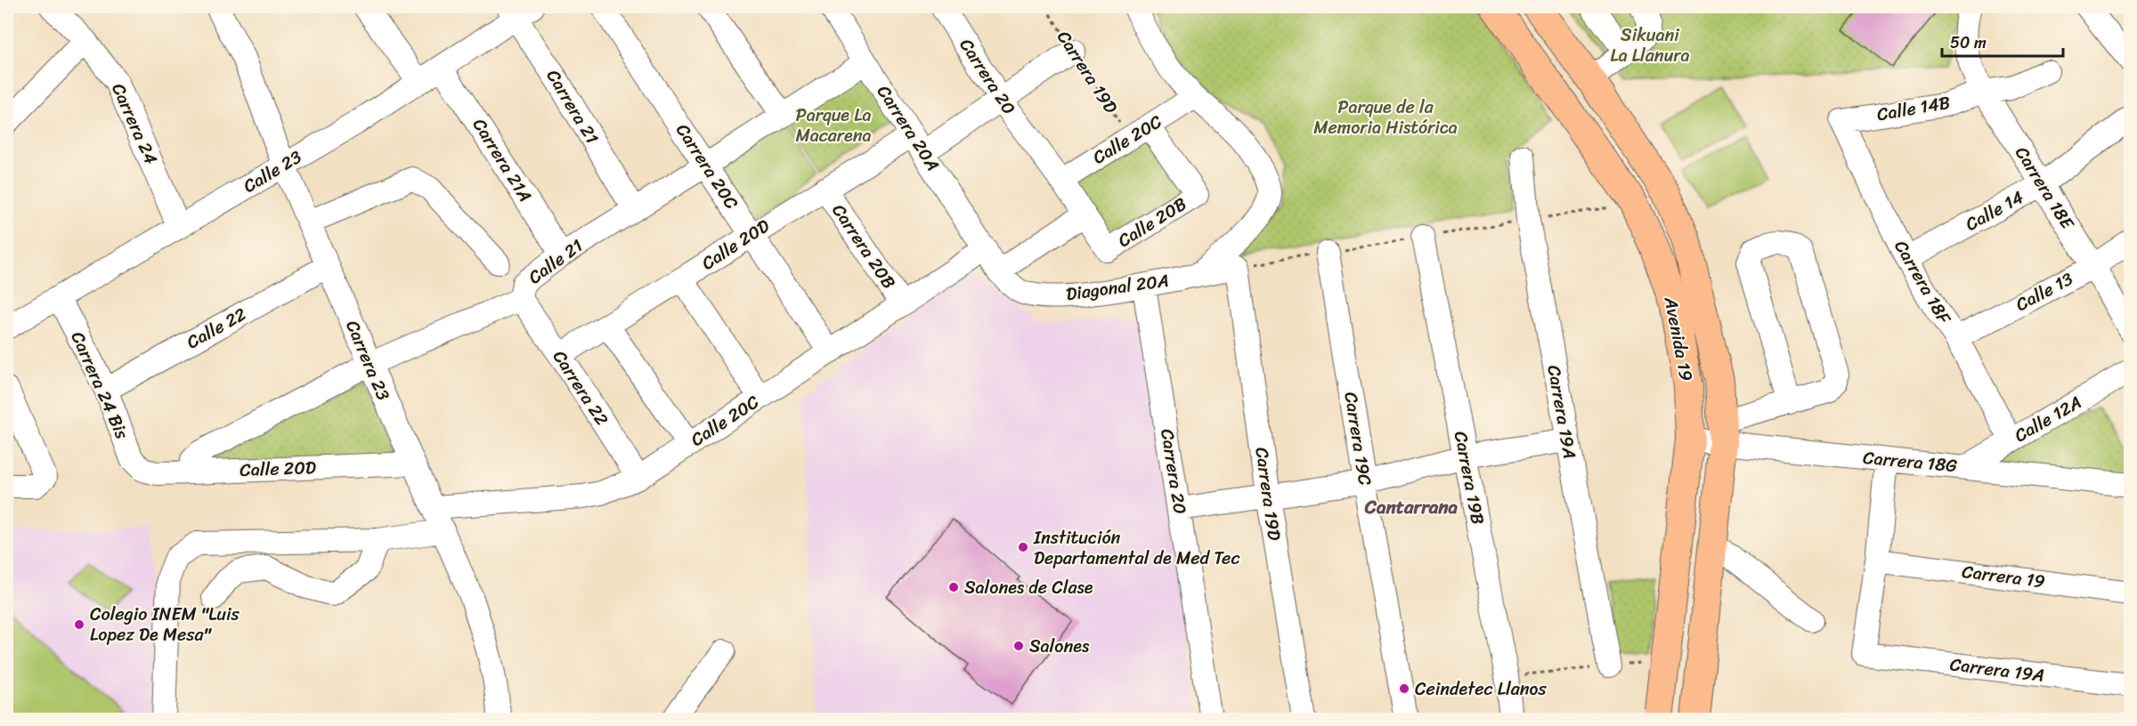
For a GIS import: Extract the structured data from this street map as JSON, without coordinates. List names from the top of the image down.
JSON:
{
  "streets": {
    "main road": ["Avenida 19"],
    "street": [
      "Carrera 19D",
      "Carrera 20",
      "Carrera 21",
      "Calle 14B",
      "Carrera 24",
      "Carrera 20A",
      "Calle 20C",
      "Carrera 21A",
      "Carrera 20C",
      "Calle 23",
      "Carrera 18E",
      "Calle 14",
      "Calle 20B",
      "Calle 20D",
      "Carrera 20B",
      "Calle 21",
      "Carrera 18F",
      "Diagonal 20A",
      "Calle 13",
      "Calle 22",
      "Carrera 23",
      "Carrera 24 Bis",
      "Carrera 22",
      "Carrera 19A",
      "Calle 12A",
      "Carrera 19C",
      "Carrera 18G",
      "Carrera 19B",
      "Carrera 19"
    ]
  },
  "crossings": [
    ["Carrera 19D", "Calle 20C"],
    ["Carrera 19D", "Calle 20D"],
    ["Carrera 19D", "Diagonal 20A"],
    ["Carrera 20", "Calle 20C"],
    ["Carrera 20", "Calle 20B"],
    ["Carrera 20", "Calle 20D"],
    ["Carrera 20", "Diagonal 20A"],
    ["Carrera 21", "Calle 23"],
    ["Carrera 21", "Calle 21"],
    ["Calle 14B", "Carrera 18E"],
    ["Calle 14B", "Carrera 18F"],
    ["Carrera 24", "Calle 23"],
    ["Carrera 20A", "Calle 20C"],
    ["Carrera 20A", "Calle 20D"],
    ["Carrera 20A", "Calle 21"],
    ["Carrera 20A", "Diagonal 20A"],
    ["Calle 20C", "Carrera 20C"],
    ["Calle 20C", "Calle 20B"],
    ["Calle 20C", "Carrera 20B"],
    ["Calle 20C", "Diagonal 20A"],
    ["Calle 20C", "Carrera 23"],
    ["Calle 20C", "Carrera 22"],
    ["Carrera 21A", "Calle 23"],
    ["Carrera 21A", "Calle 21"],
    ["Carrera 20C", "Calle 20D"],
    ["Carrera 20C", "Calle 21"],
    ["Calle 23", "Carrera 23"],
    ["Calle 23", "Carrera 24 Bis"],
    ["Carrera 18E", "Calle 14"],
    ["Carrera 18E", "Calle 13"],
    ["Calle 14", "Carrera 18F"],
    ["Calle 20D", "Carrera 20B"],
    ["Calle 20D", "Calle 21"],
    ["Calle 20D", "Carrera 23"],
    ["Calle 20D", "Carrera 24 Bis"],
    ["Calle 20D", "Carrera 22"],
    ["Calle 21", "Carrera 23"],
    ["Calle 21", "Carrera 22"],
    ["Carrera 18F", "Calle 13"],
    ["Carrera 18F", "Calle 12A"],
    ["Calle 22", "Carrera 23"],
    ["Calle 22", "Carrera 24 Bis"],
    ["Avenida 19", "Carrera 18G"],
    ["Carrera 19A", "Carrera 19"],
    ["Calle 12A", "Carrera 18G"]
  ],
  "districts": ["Cantarrana"],
  "parks": ["Sikuani La Llanura", "Parque de la Memoria Histórica", "Parque La Macarena"],
  "places": [
    "Institución Departamental de Med Tec",
    "Salones de Clase",
    "Colegio INEM \"Luis Lopez De Mesa\"",
    "Salones",
    "Ceindetec Llanos"
  ],
  "scale_bar": "50 m"
}
